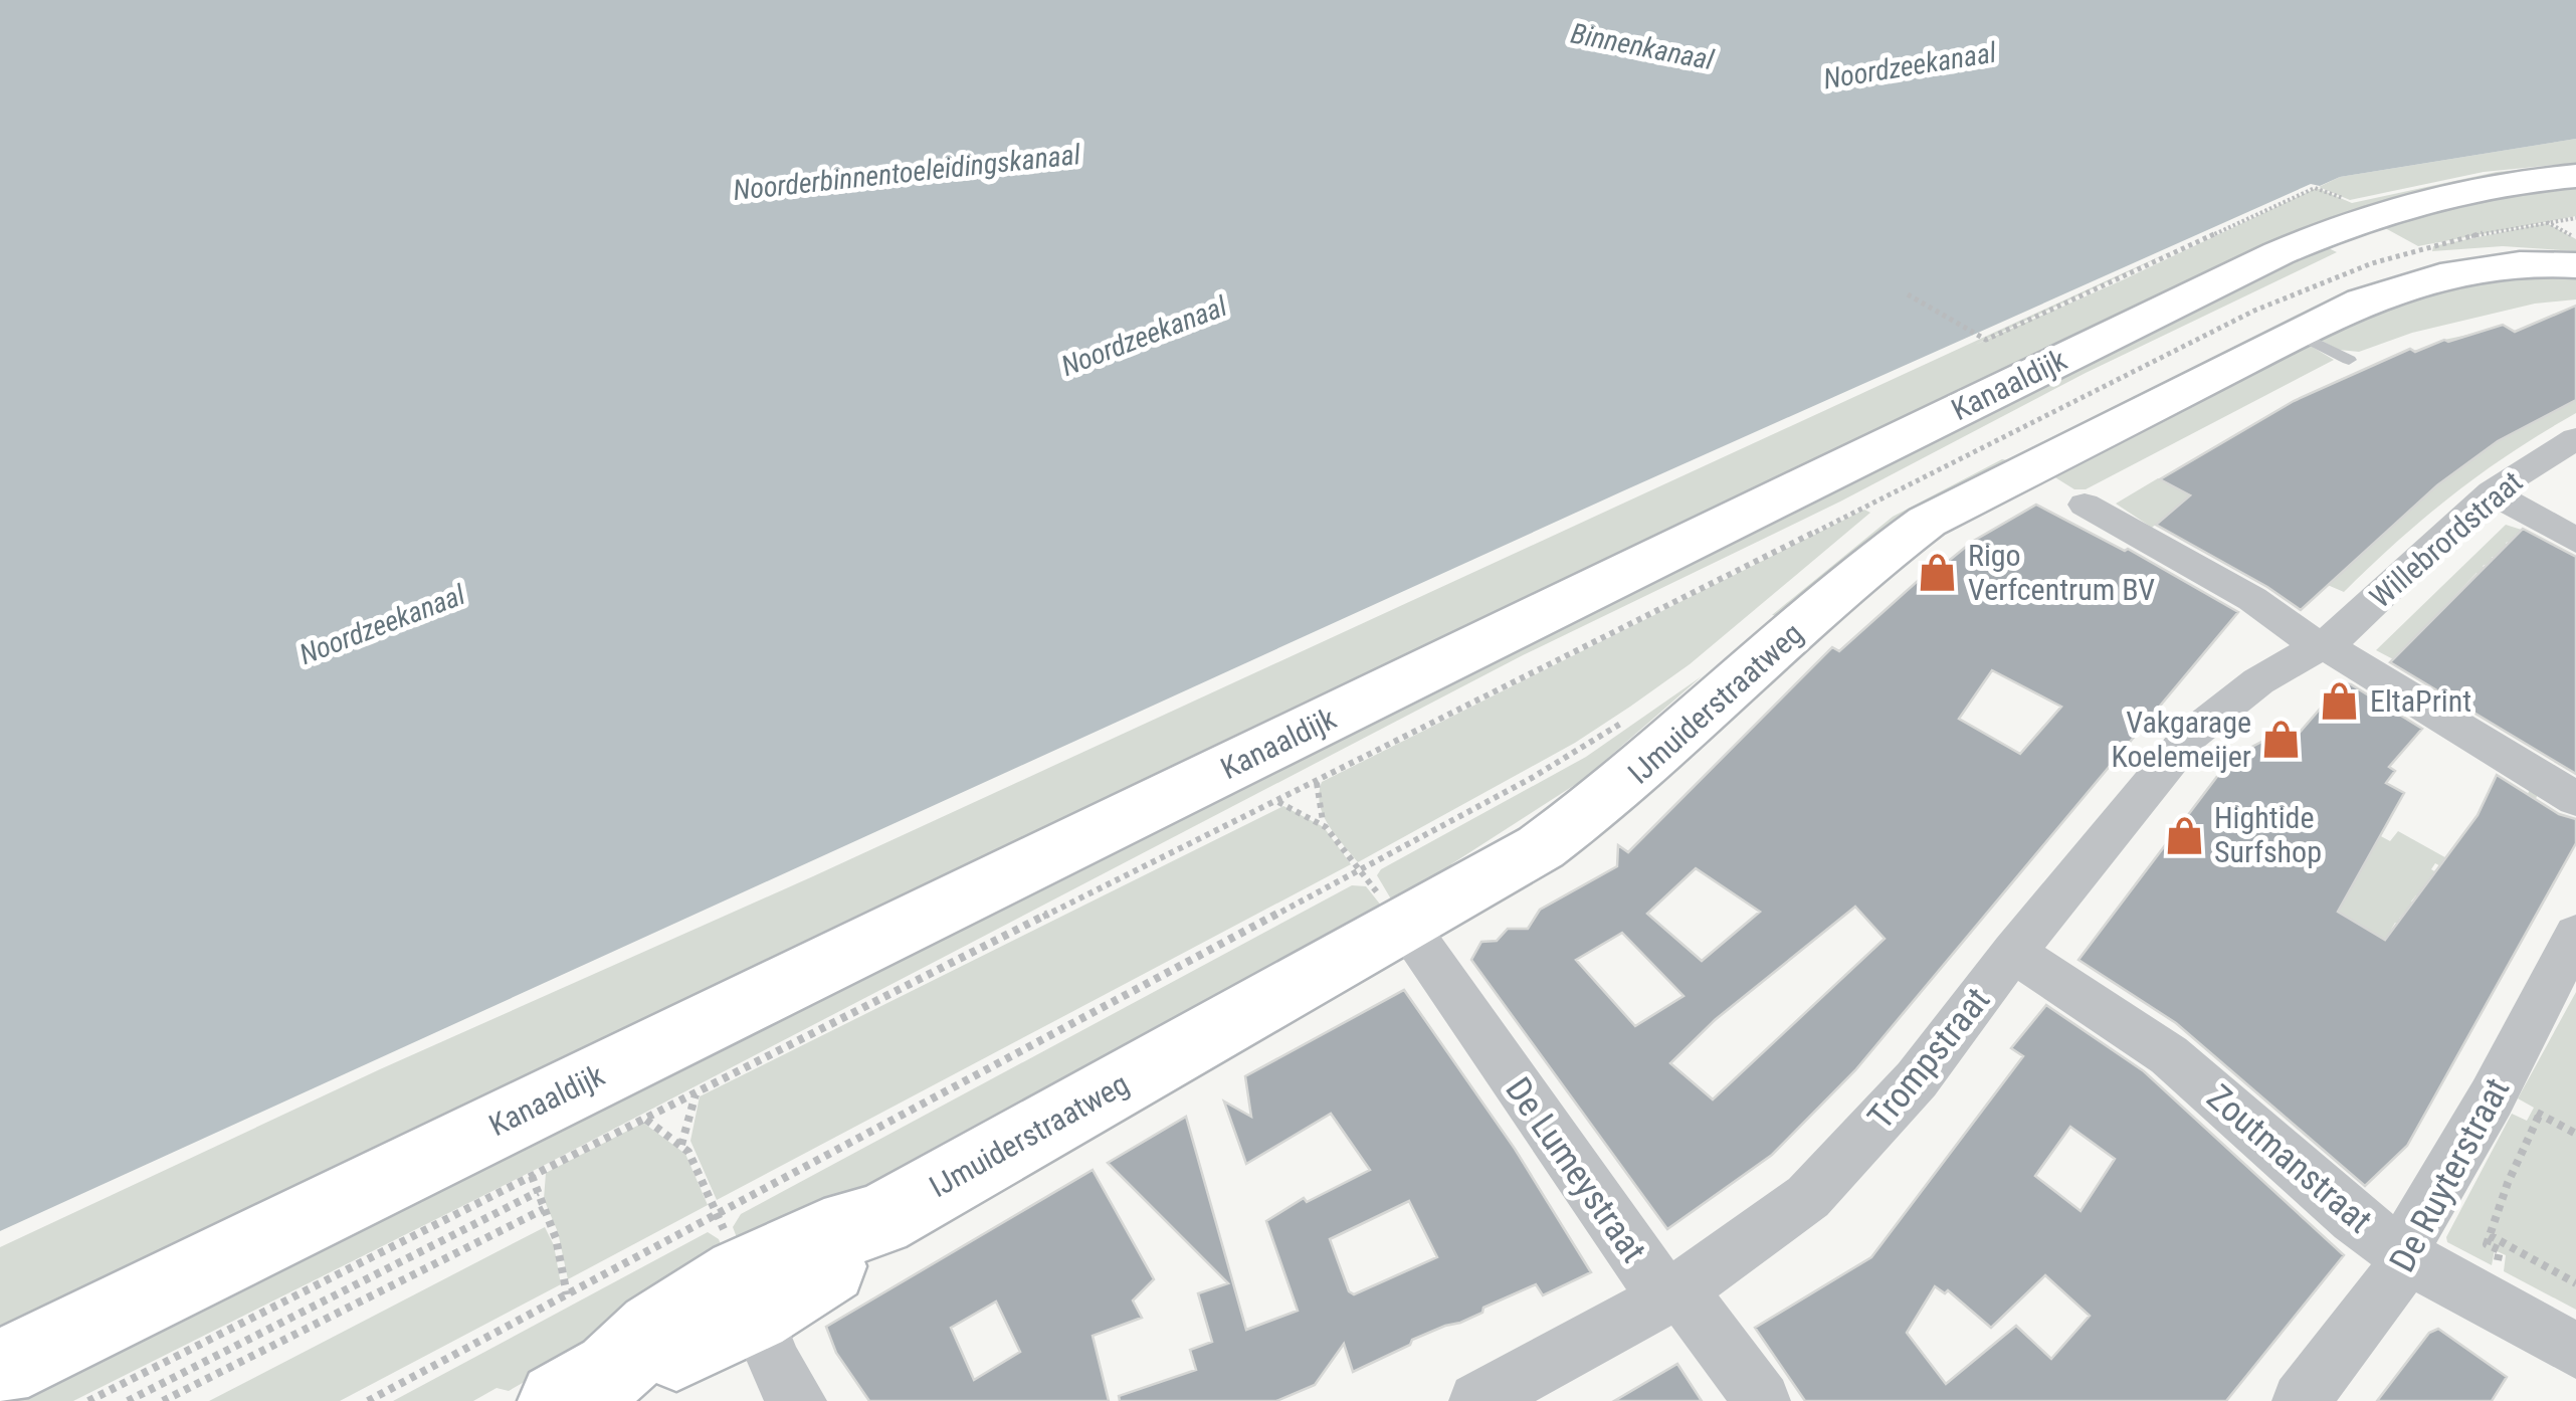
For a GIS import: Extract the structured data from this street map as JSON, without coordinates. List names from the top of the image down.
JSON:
{
  "streets": {
    "main road": ["Kanaaldijk", "IJmuiderstraatweg"],
    "street": [
      "Willebrordstraat",
      "Trompstraat",
      "Zoutmanstraat",
      "De Lumeystraat",
      "De Ruyterstraat"
    ]
  },
  "crossings": [
    ["Willebrordstraat", "Trompstraat"],
    ["IJmuiderstraatweg", "De Lumeystraat"],
    ["Trompstraat", "Zoutmanstraat"],
    ["Trompstraat", "De Lumeystraat"],
    ["Zoutmanstraat", "De Ruyterstraat"]
  ],
  "water": ["Binnenkanaal", "Noordzeekanaal", "Noorderbinnentoeleidingskanaal"],
  "places": {
    "shop": [
      "Rigo Verfcentrum BV",
      "EltaPrint",
      "Vakgarage Koelemeijer",
      "Hightide Surfshop"
    ]
  }
}
